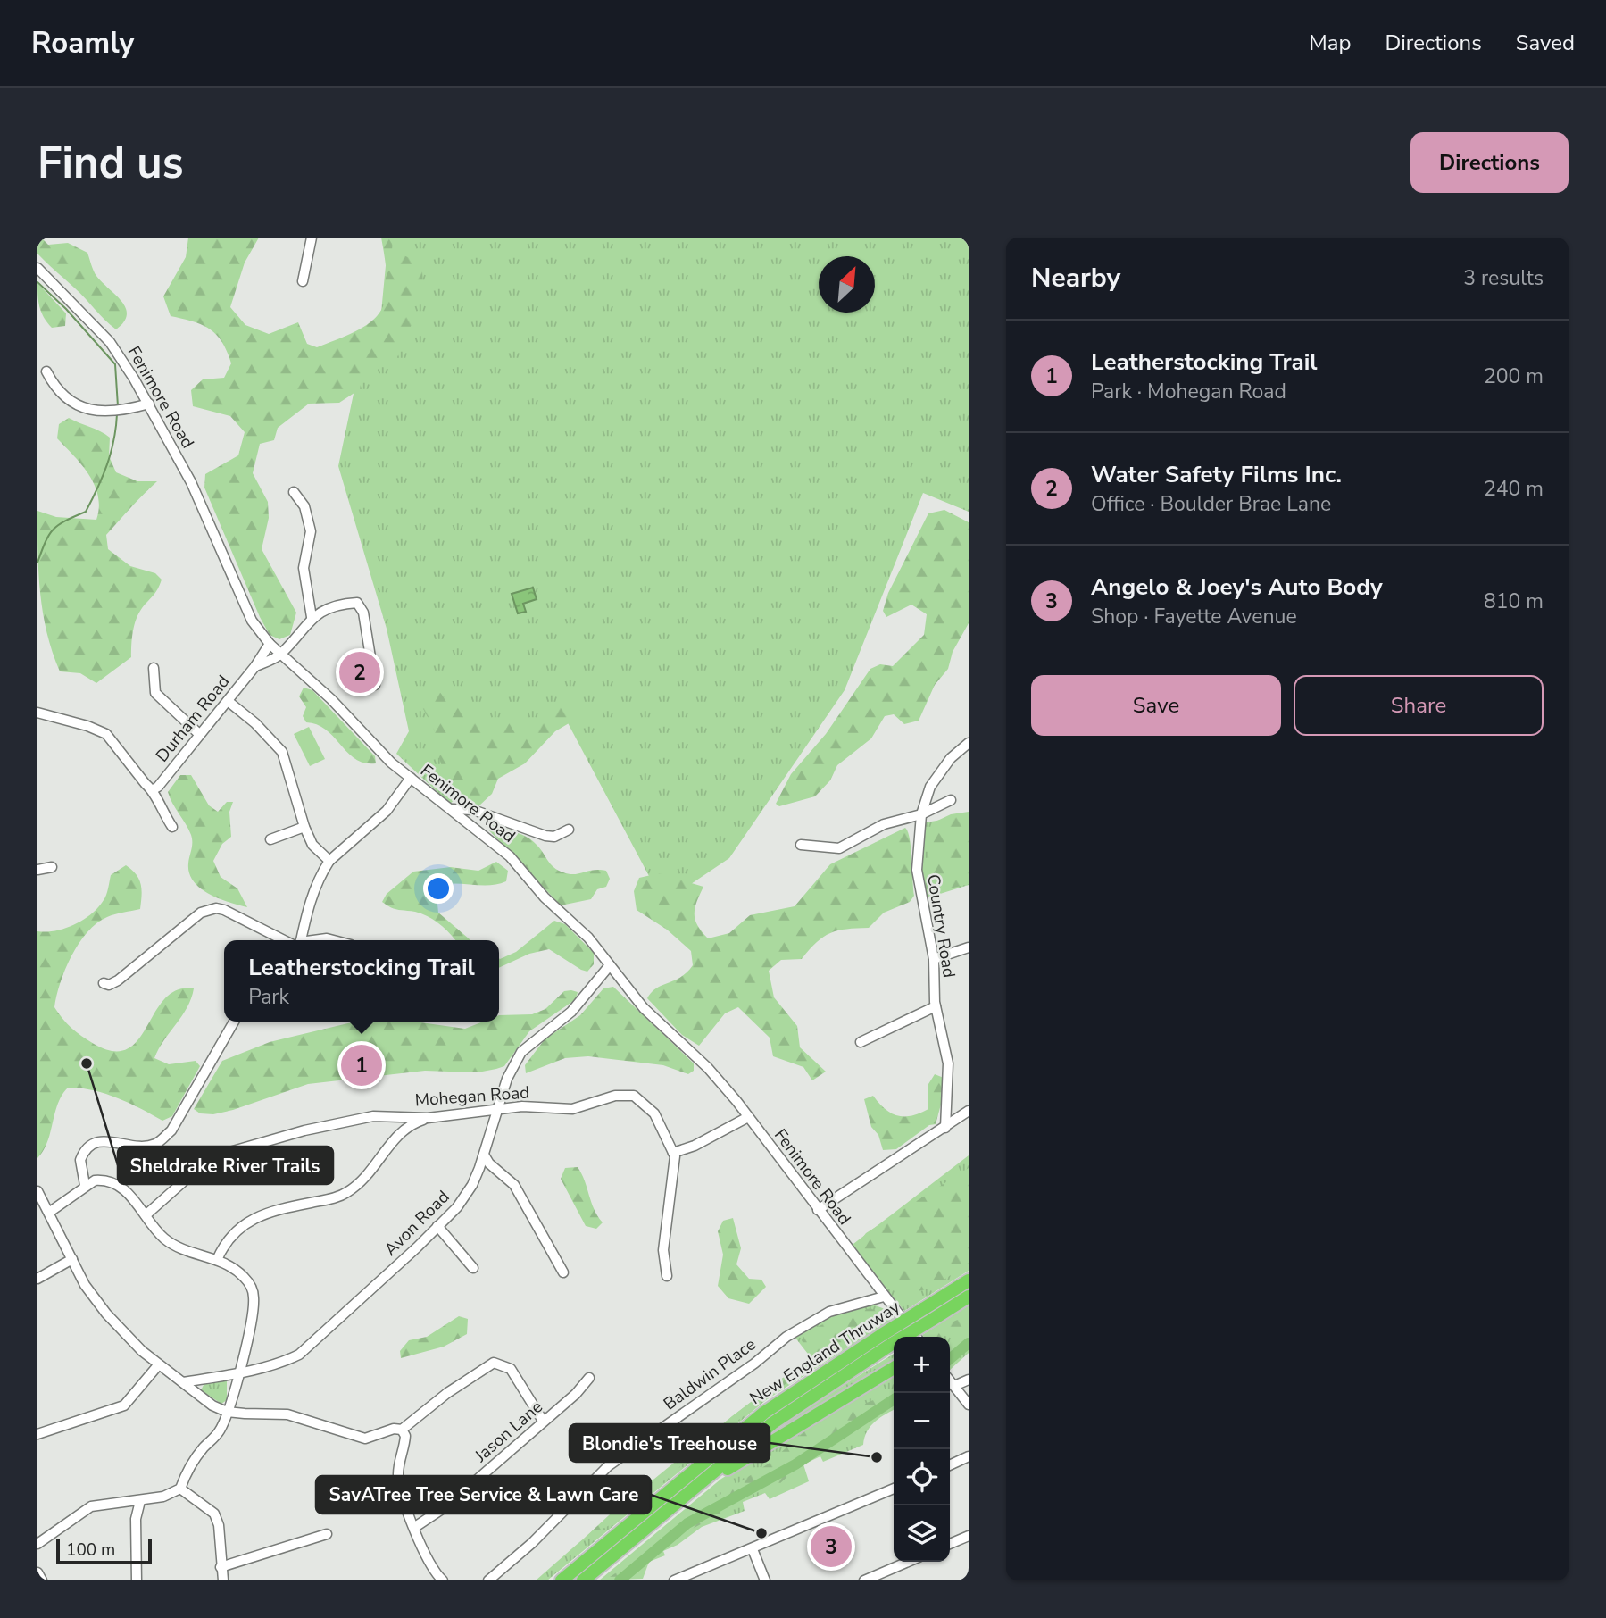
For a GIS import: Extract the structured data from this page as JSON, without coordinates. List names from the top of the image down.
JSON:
{
  "streets": {
    "highway": ["New England Thruway"],
    "street": [
      "Fenimore Road",
      "Durham Road",
      "Country Road",
      "Mohegan Road",
      "Avon Road",
      "Baldwin Place",
      "Jason Lane"
    ]
  },
  "crossings": [
    ["Fenimore Road", "Durham Road"],
    ["Fenimore Road", "Avon Road"],
    ["Fenimore Road", "Baldwin Place"],
    ["Mohegan Road", "Avon Road"]
  ],
  "places": ["Sheldrake River Trails", "Blondie's Treehouse", "SavATree Tree Service & Lawn Care"],
  "scale_bar": "100 m",
  "north": "top right",
  "page": {
    "header": "Roamly",
    "nav": ["Map", "Directions", "Saved"],
    "buttons": [
      "Directions",
      ["Save", "Share"]
    ],
    "title": "Find us",
    "heading": ["Nearby", "3 results"],
    "list": [
      {
        "mark": "1",
        "name": "Leatherstocking Trail",
        "note": "Park · Mohegan Road",
        "value": "200 m"
      },
      {
        "mark": "2",
        "name": "Water Safety Films Inc.",
        "note": "Office · Boulder Brae Lane",
        "value": "240 m"
      },
      {
        "mark": "3",
        "name": "Angelo & Joey's Auto Body",
        "note": "Shop · Fayette Avenue",
        "value": "810 m"
      }
    ],
    "pins": ["2", "1", "3"],
    "popup": ["Leatherstocking Trail", "Park"],
    "map_buttons": ["+", "−"],
    "scale": "100 m"
  }
}
